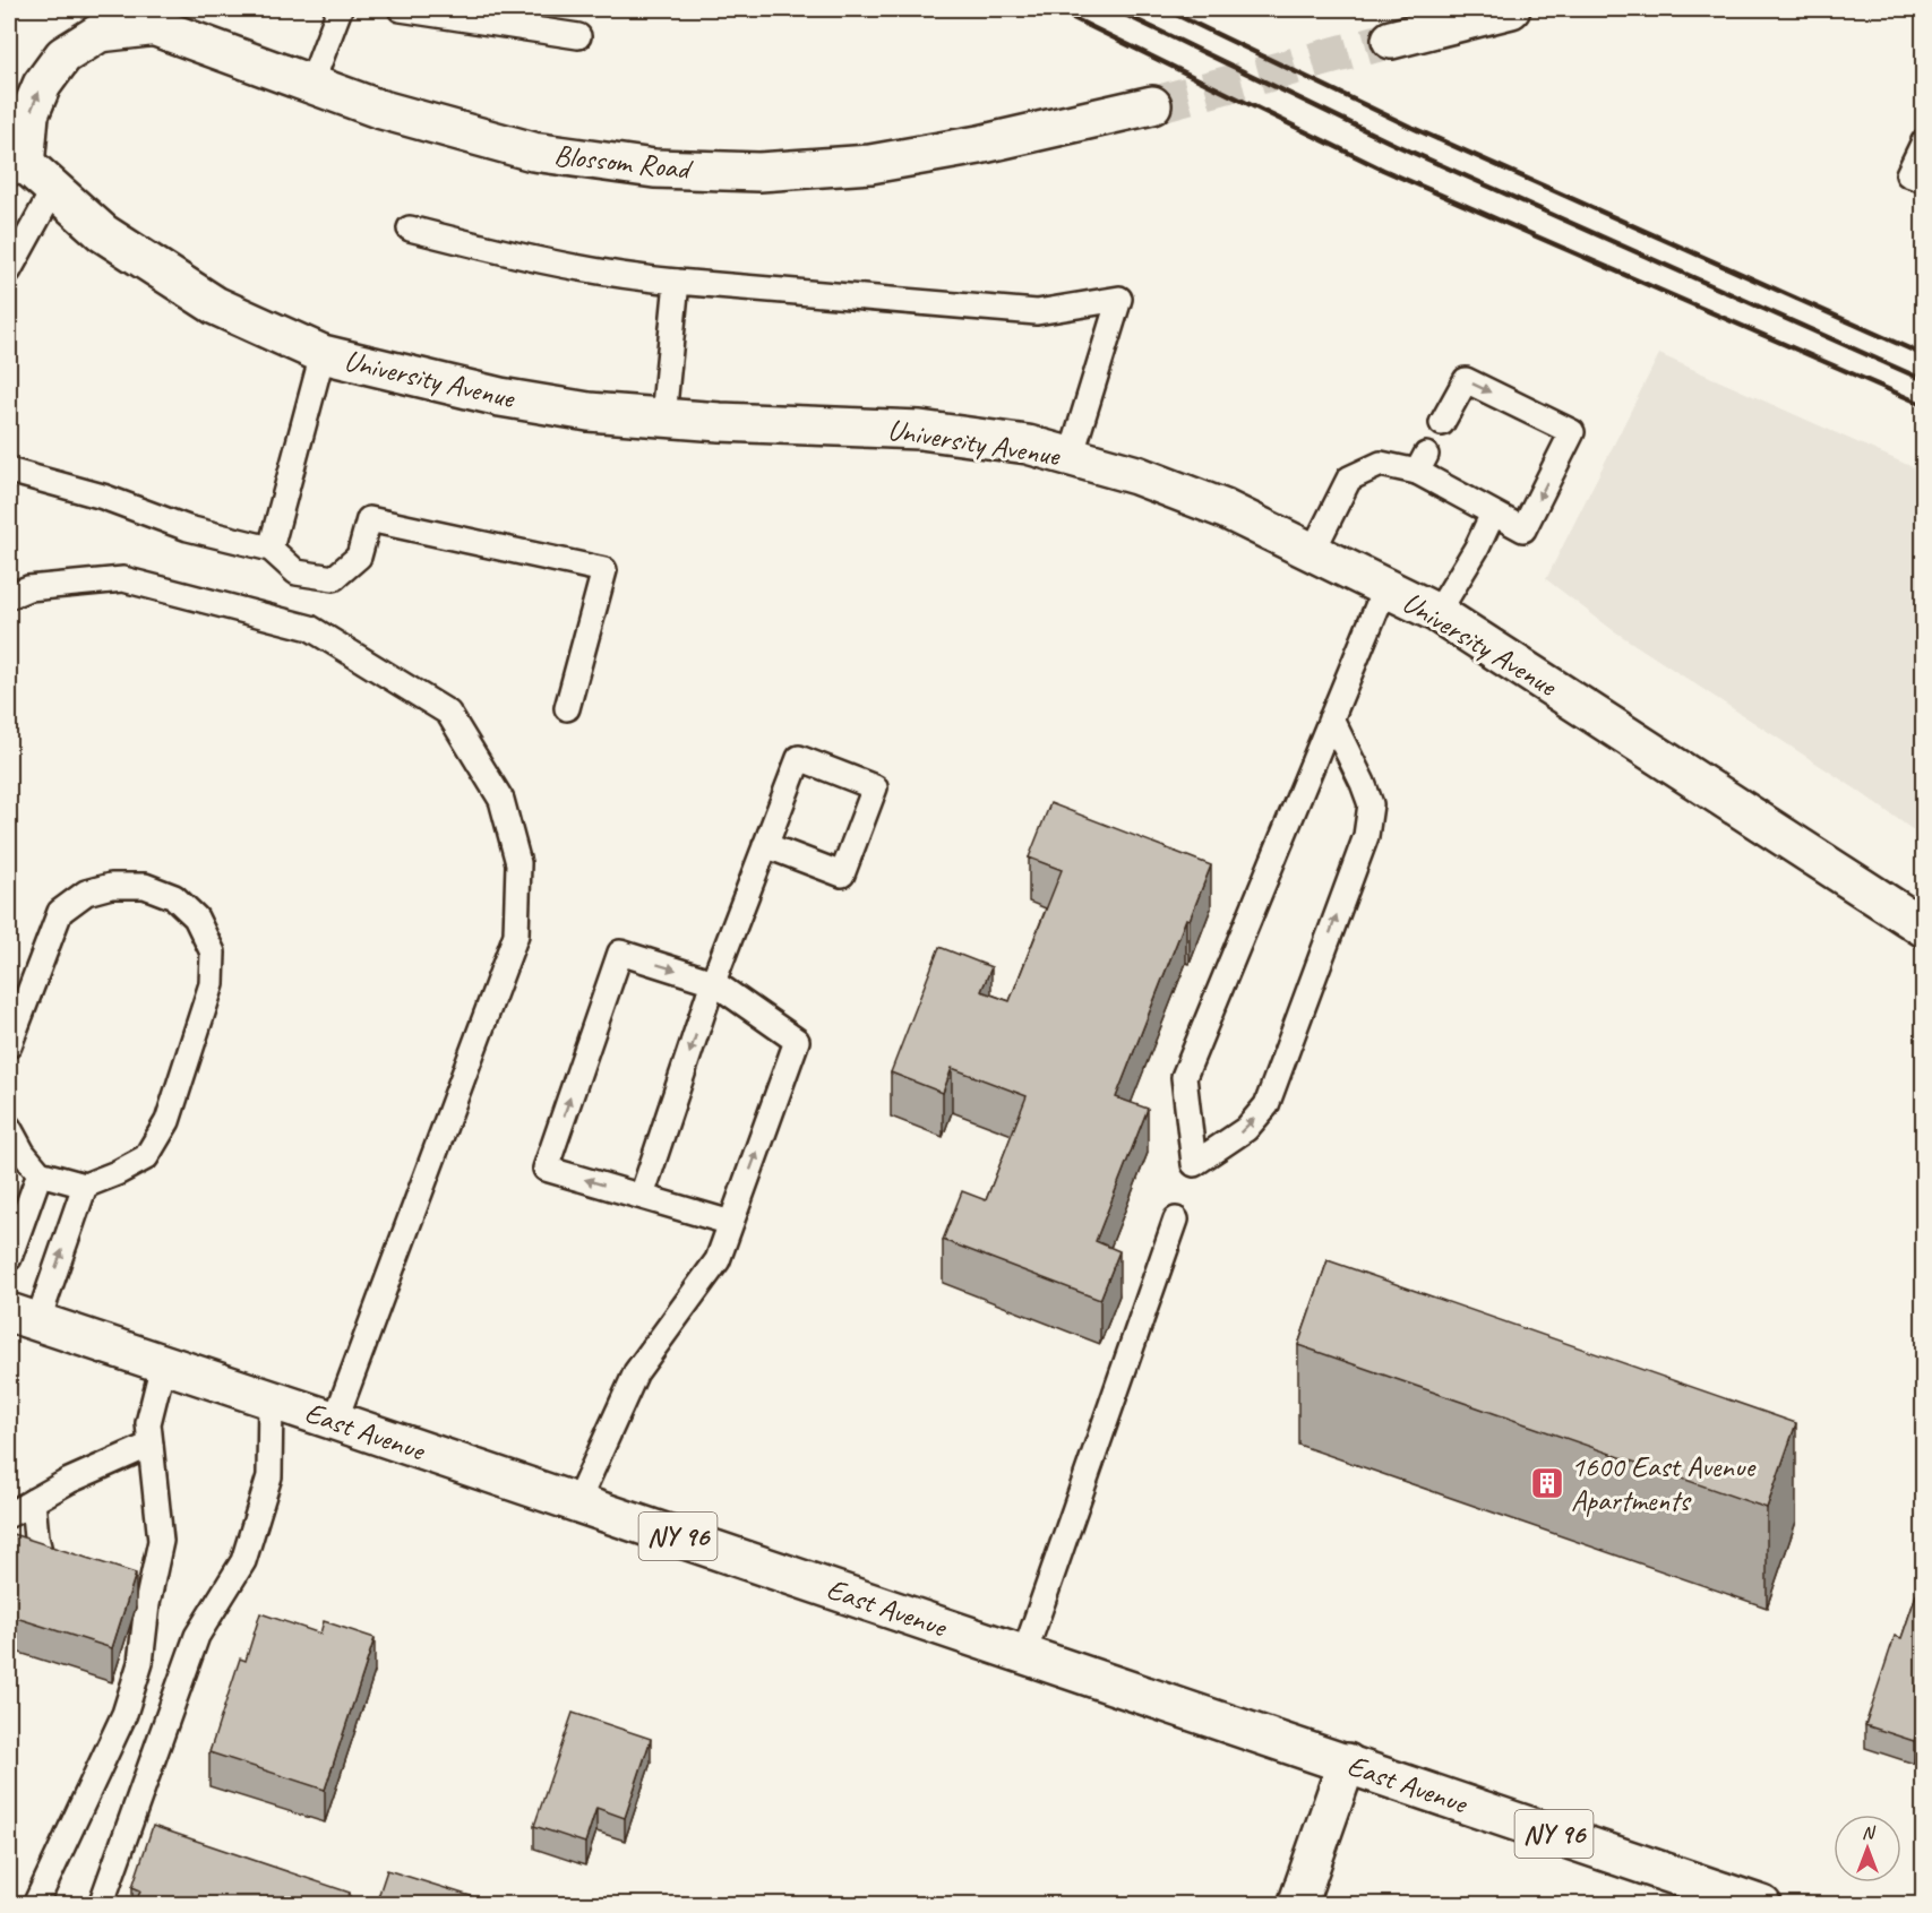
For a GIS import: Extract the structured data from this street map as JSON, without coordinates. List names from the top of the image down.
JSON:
{
  "streets": {
    "main road": [
      "Blossom Road",
      "University Avenue",
      "East Avenue",
      "NY 96"
    ]
  },
  "places": {
    "building": ["1600 East Avenue Apartments"]
  },
  "north": "top"
}
